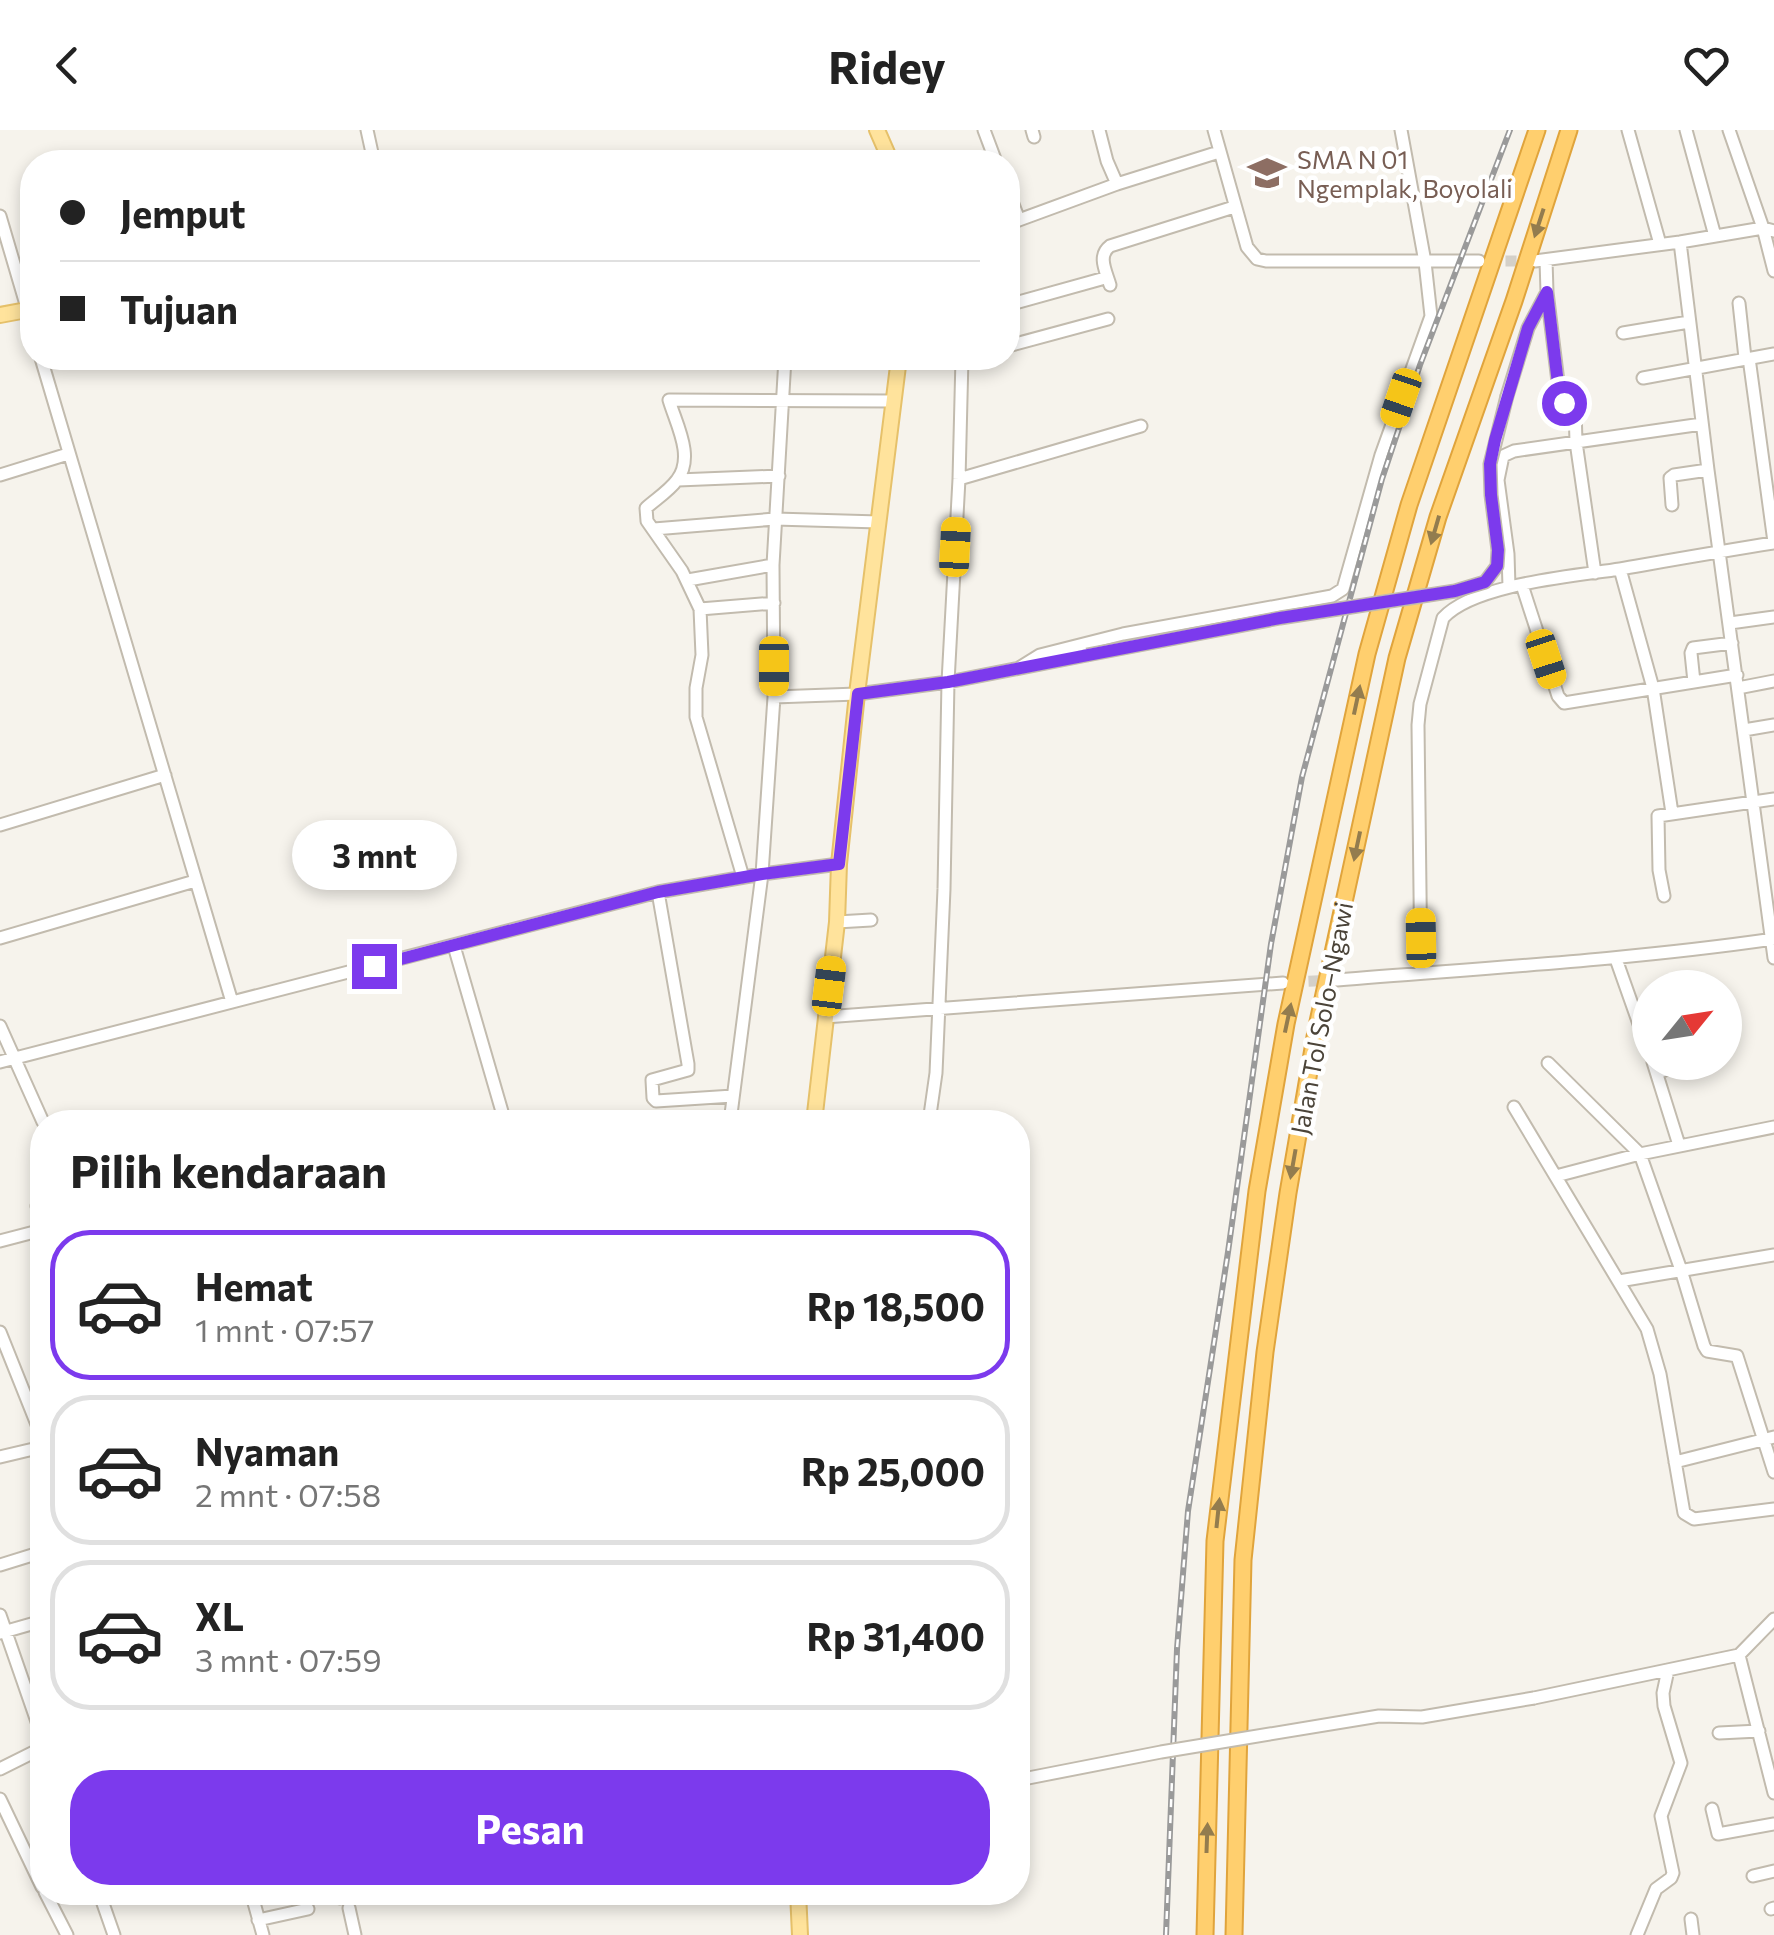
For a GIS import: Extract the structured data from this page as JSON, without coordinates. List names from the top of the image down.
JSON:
{
  "streets": {
    "highway": ["Jalan Tol Solo–Ngawi"]
  },
  "places": {
    "school or university": ["SMA N 01 Ngemplak, Boyolali"]
  },
  "north": "top right",
  "page": {
    "header": "Ridey",
    "banner": ["Jemput", "Tujuan"],
    "bubble": "3 mnt",
    "heading": "Pilih kendaraan",
    "list": [
      {
        "name": "Hemat",
        "note": "1 mnt · 07:57",
        "value": "Rp 18,500"
      },
      {
        "name": "Nyaman",
        "note": "2 mnt · 07:58",
        "value": "Rp 25,000"
      },
      {
        "name": "XL",
        "note": "3 mnt · 07:59",
        "value": "Rp 31,400"
      }
    ],
    "buttons": "Pesan"
  }
}
